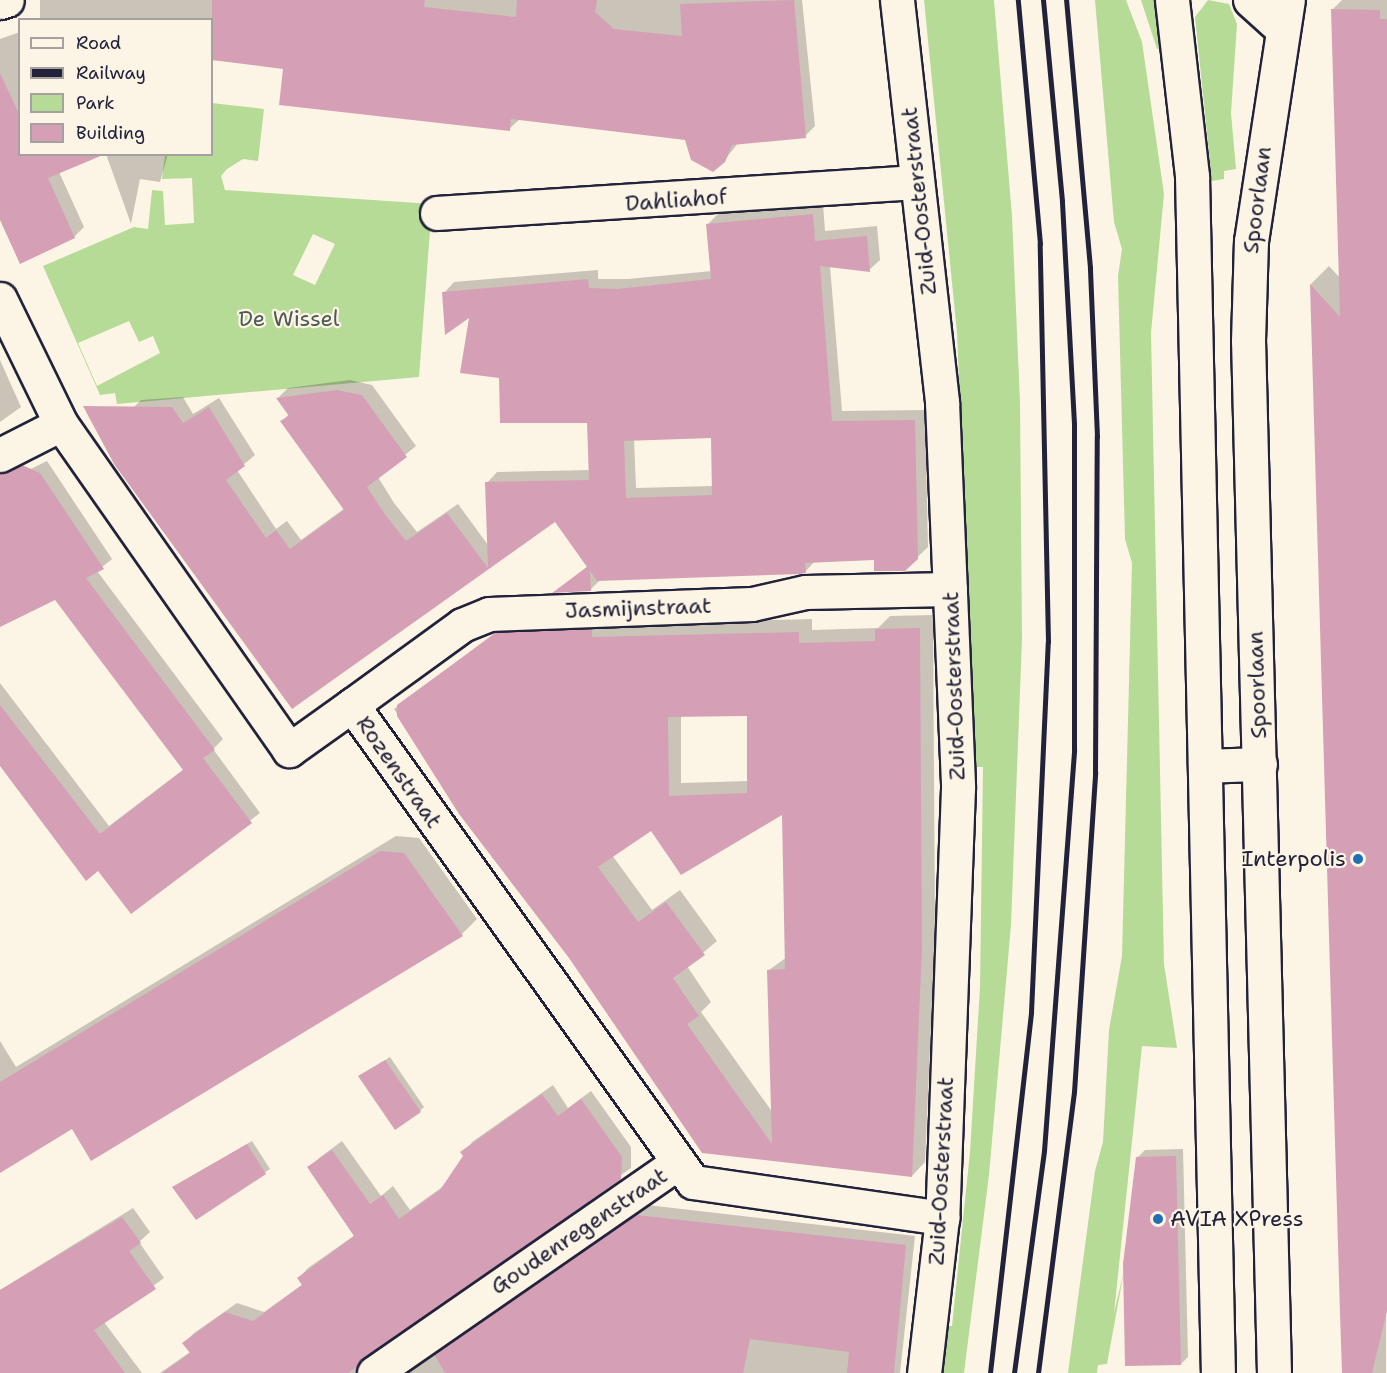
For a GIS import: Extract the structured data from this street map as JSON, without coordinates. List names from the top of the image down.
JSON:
{
  "streets": {
    "street": [
      "Dahliahof",
      "Spoorlaan",
      "Zuid-Oosterstraat",
      "Jasmijnstraat",
      "Rozenstraat",
      "Goudenregenstraat"
    ]
  },
  "crossings": [
    ["Dahliahof", "Zuid-Oosterstraat"],
    ["Zuid-Oosterstraat", "Jasmijnstraat"],
    ["Zuid-Oosterstraat", "Goudenregenstraat"],
    ["Jasmijnstraat", "Rozenstraat"],
    ["Rozenstraat", "Goudenregenstraat"]
  ],
  "parks": ["De Wissel"],
  "places": ["Interpolis", "AVIA XPress"],
  "legend": [
    "Road",
    "Railway",
    "Park",
    "Building"
  ]
}
